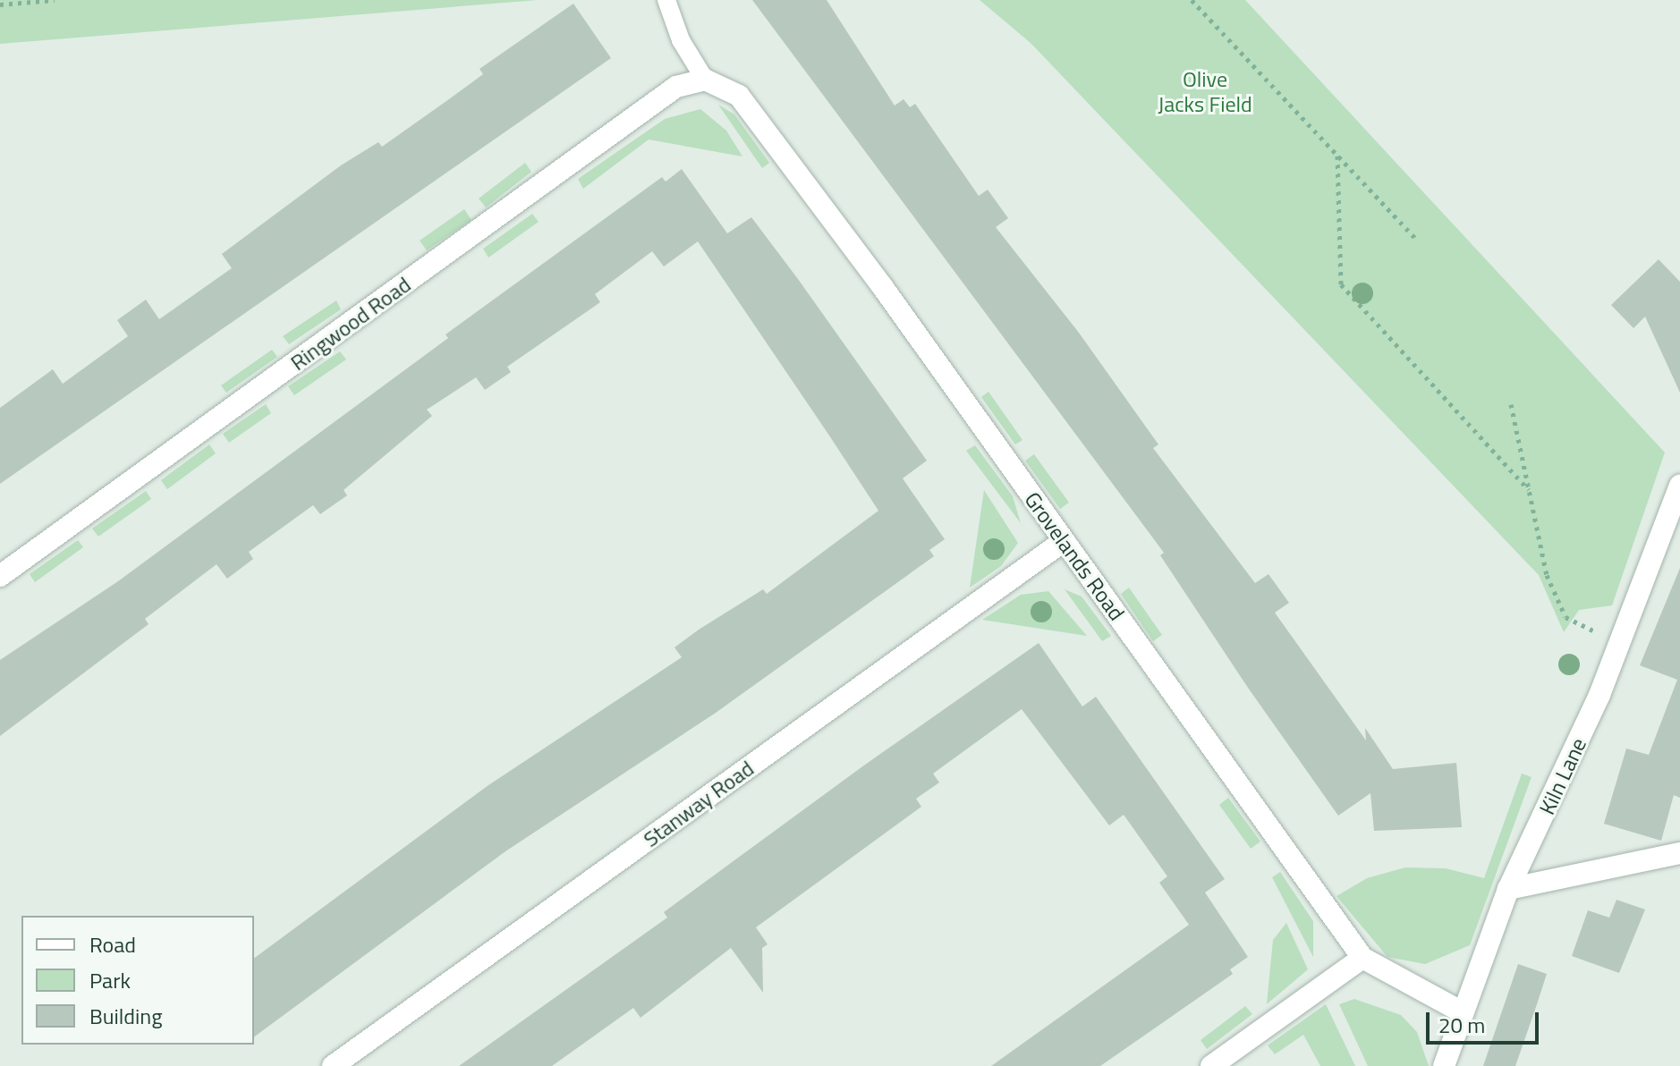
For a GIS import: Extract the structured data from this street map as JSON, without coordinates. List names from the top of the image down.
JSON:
{
  "streets": {
    "street": [
      "Ringwood Road",
      "Grovelands Road",
      "Kiln Lane",
      "Stanway Road"
    ]
  },
  "crossings": [
    ["Ringwood Road", "Grovelands Road"],
    ["Grovelands Road", "Kiln Lane"],
    ["Grovelands Road", "Stanway Road"]
  ],
  "parks": ["Olive Jacks Field"],
  "legend": ["Road", "Park", "Building"],
  "scale_bar": "20 m"
}
